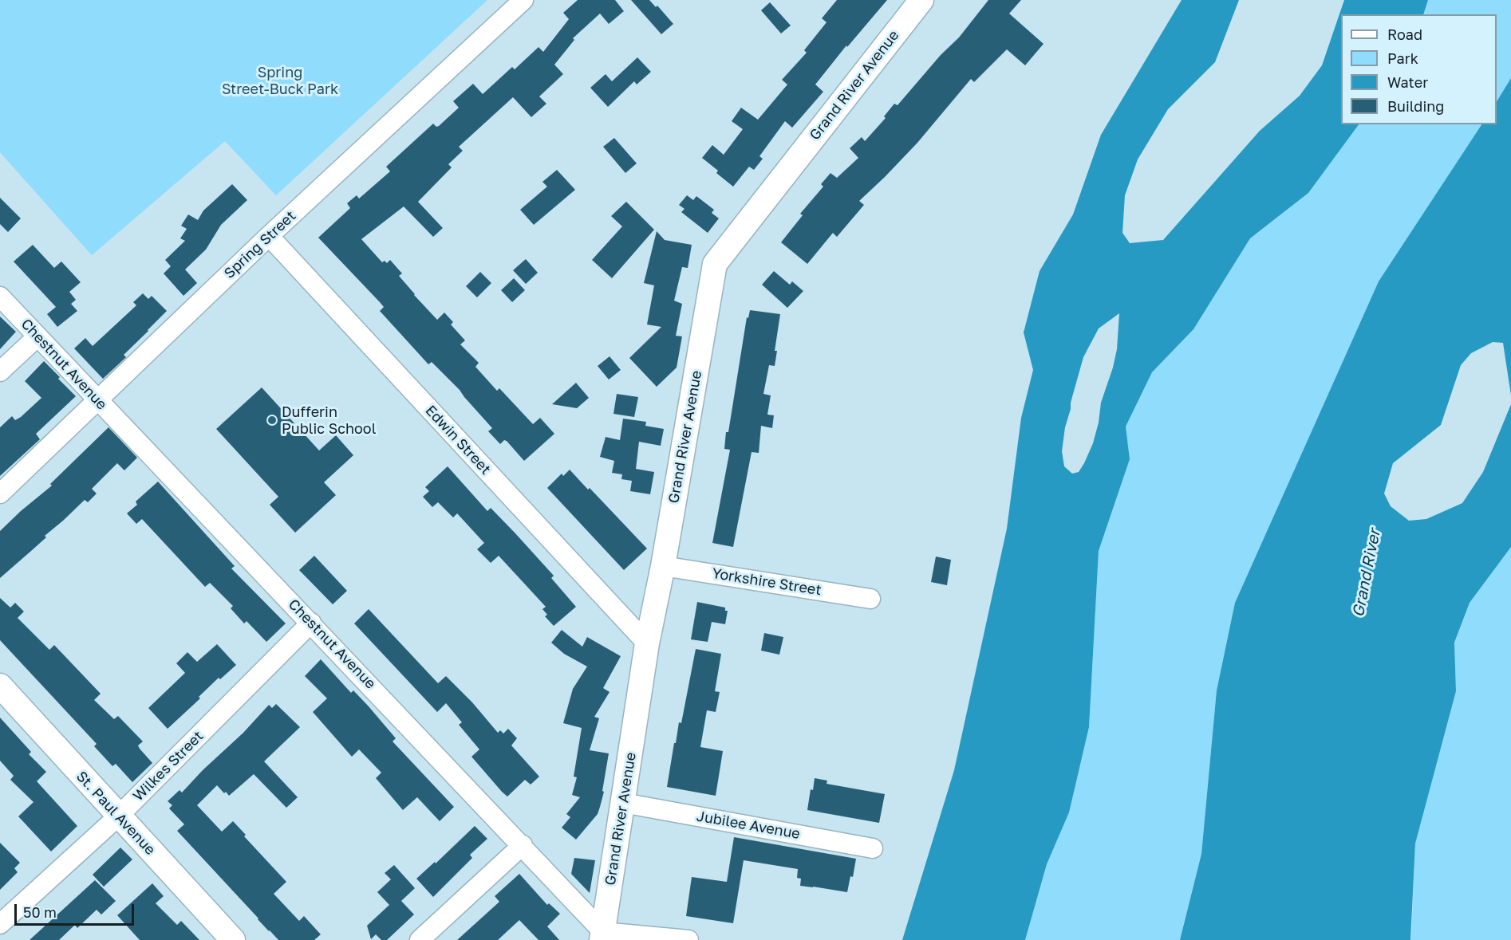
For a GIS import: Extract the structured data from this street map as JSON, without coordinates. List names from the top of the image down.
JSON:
{
  "streets": {
    "street": [
      "Grand River Avenue",
      "Spring Street",
      "Chestnut Avenue",
      "Edwin Street",
      "Yorkshire Street",
      "Wilkes Street",
      "St. Paul Avenue",
      "Jubilee Avenue"
    ]
  },
  "crossings": [
    ["Grand River Avenue", "Chestnut Avenue"],
    ["Grand River Avenue", "Edwin Street"],
    ["Grand River Avenue", "Yorkshire Street"],
    ["Grand River Avenue", "Jubilee Avenue"],
    ["Spring Street", "Chestnut Avenue"],
    ["Spring Street", "Edwin Street"],
    ["Chestnut Avenue", "Wilkes Street"],
    ["Wilkes Street", "St. Paul Avenue"]
  ],
  "water": ["Grand River"],
  "parks": ["Spring Street-Buck Park"],
  "places": ["Dufferin Public School"],
  "legend": [
    "Road",
    "Park",
    "Water",
    "Building"
  ],
  "scale_bar": "50 m"
}
